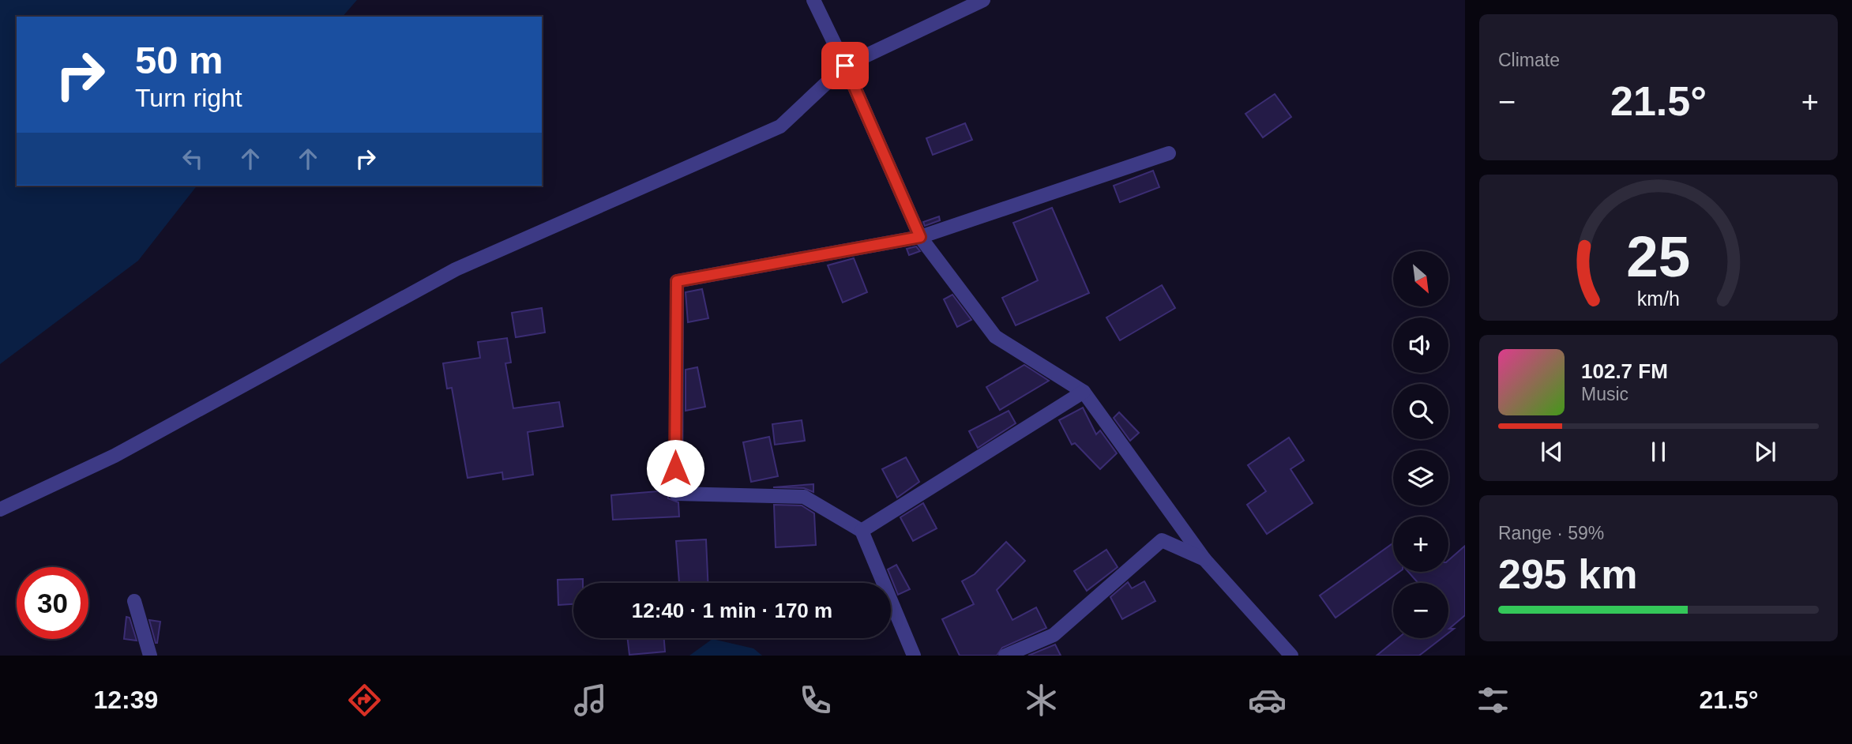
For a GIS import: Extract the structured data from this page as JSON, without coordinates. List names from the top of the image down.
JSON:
{
  "north": "bottom right",
  "page": {
    "tile": [
      "Climate",
      ["Range · 59%", "295 km"]
    ],
    "turn": ["50 m", "Turn right"],
    "heat": ["−", "21.5°", "+"],
    "map_buttons": ["+", "−"],
    "song": ["102.7 FM", "Music"],
    "limit": "30",
    "trip": "12:40 · 1 min · 170 m",
    "tabs": ["12:39", "21.5°"],
    "gauge": ["25", "km/h"]
  }
}
